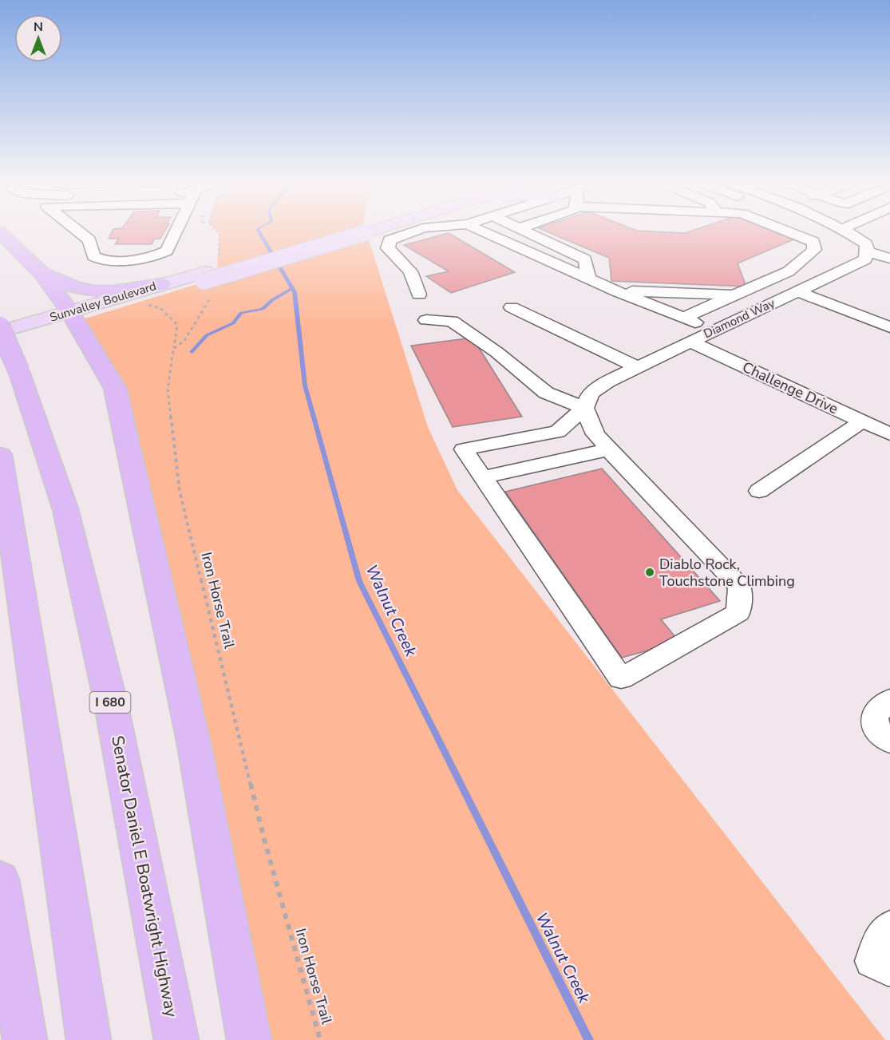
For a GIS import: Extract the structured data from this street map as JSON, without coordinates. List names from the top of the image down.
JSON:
{
  "streets": {
    "highway": ["I 680", "Senator Daniel E Boatwright Highway"],
    "main road": ["Sunvalley Boulevard"],
    "street": ["Diamond Way", "Challenge Drive"],
    "path": ["Iron Horse Trail"]
  },
  "crossings": [
    ["Sunvalley Boulevard", "Iron Horse Trail"],
    ["Diamond Way", "Challenge Drive"]
  ],
  "water": ["Walnut Creek"],
  "places": ["Diablo Rock, Touchstone Climbing"],
  "north": "top"
}
